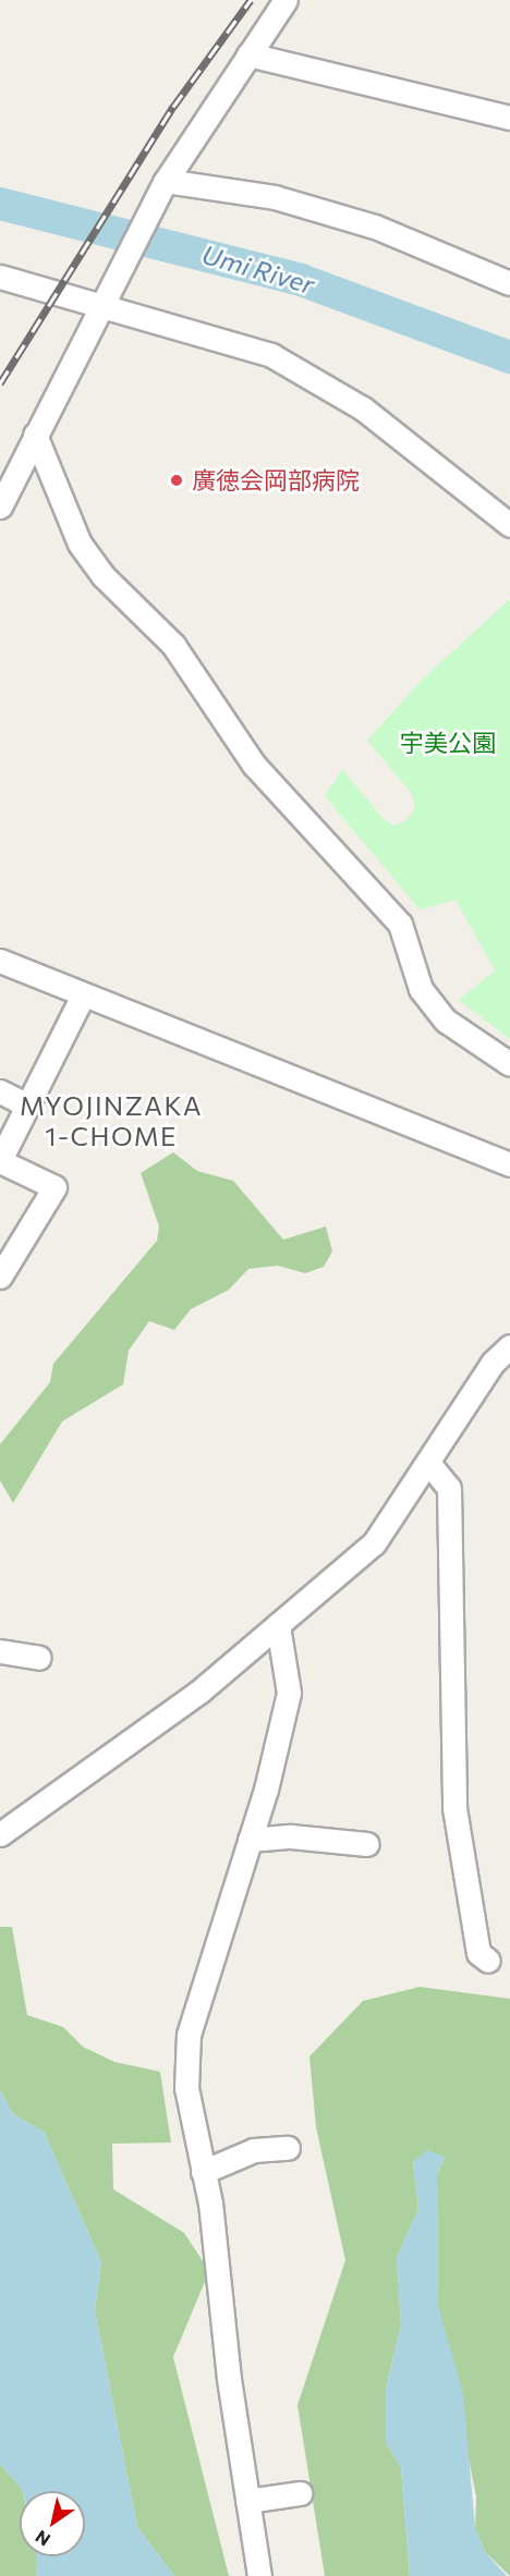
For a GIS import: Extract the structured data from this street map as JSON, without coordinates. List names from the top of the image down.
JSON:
{
  "districts": ["MYOJINZAKA 1-CHOME"],
  "water": ["Umi River"],
  "parks": ["宇美公園"],
  "places": ["廣徳会岡部病院"],
  "north": "bottom left"
}
